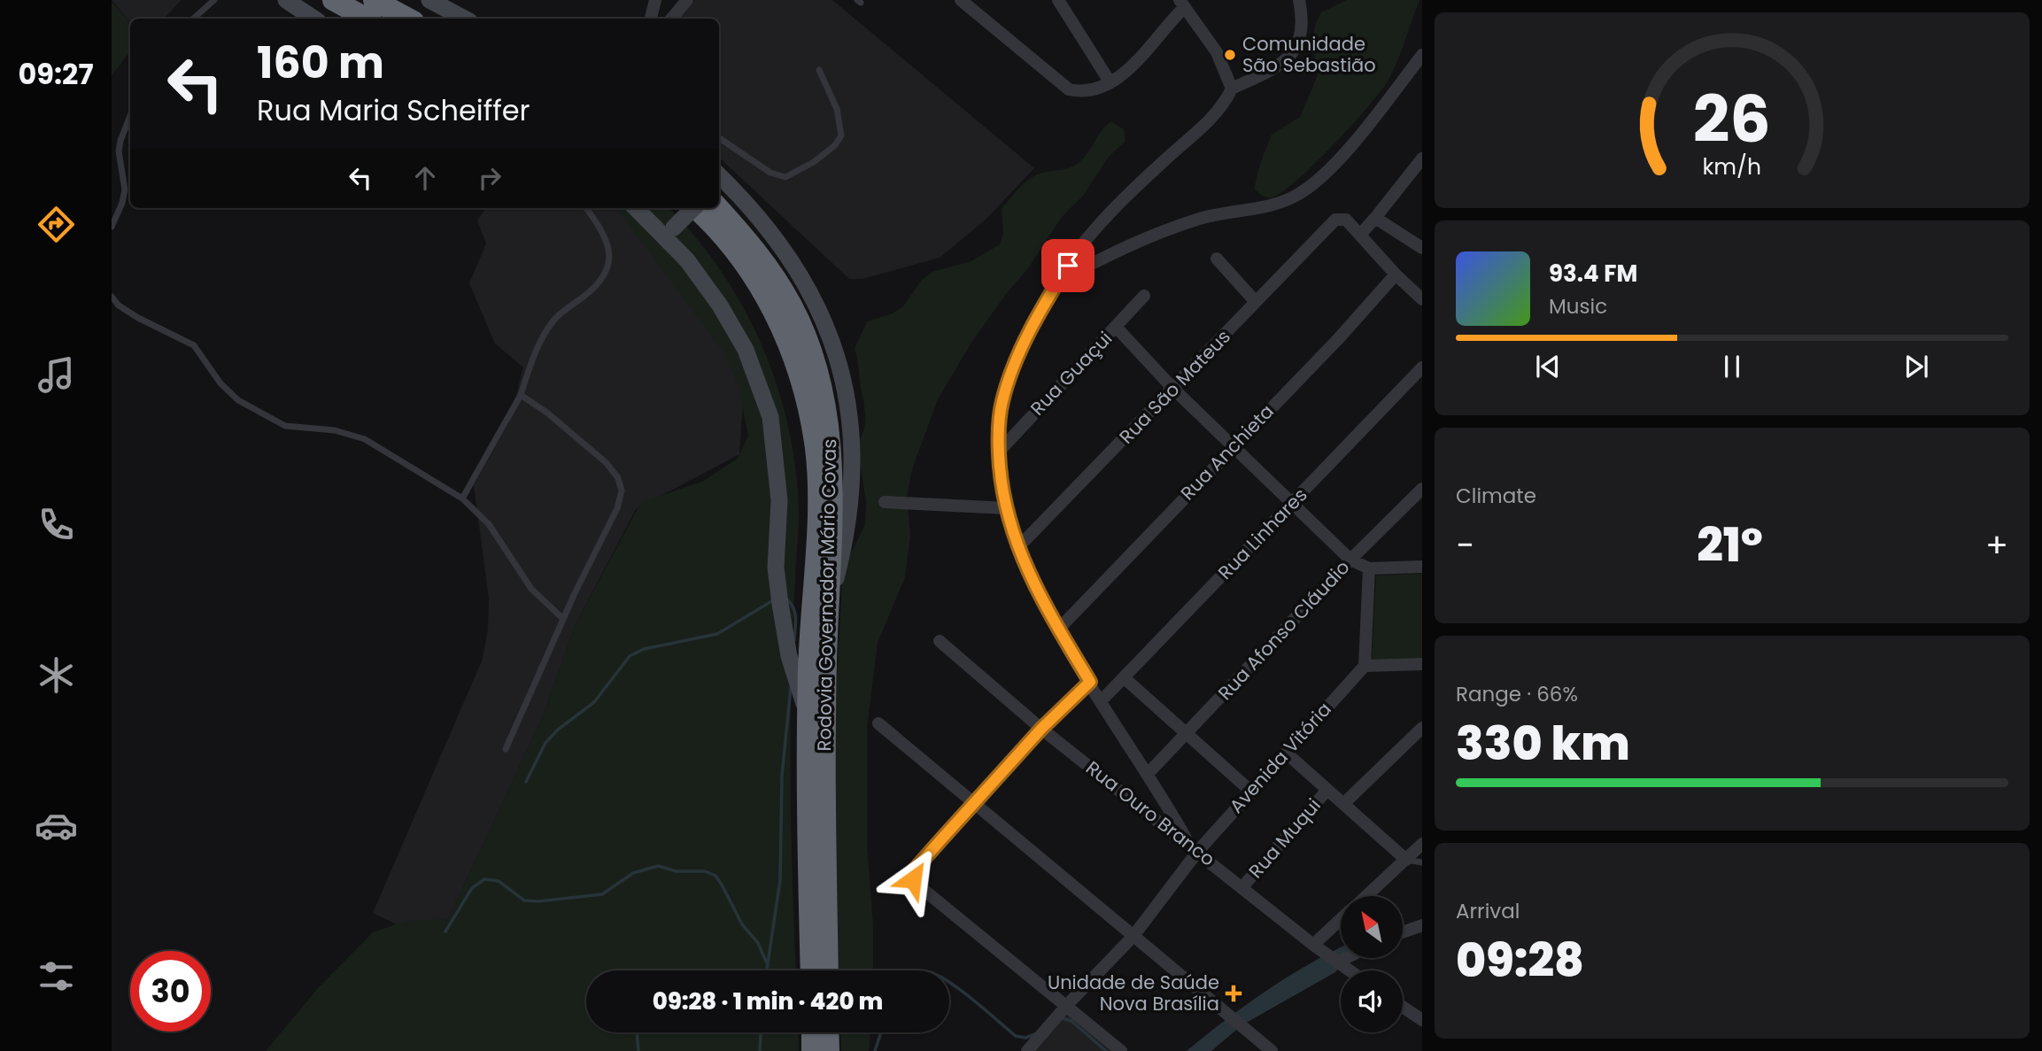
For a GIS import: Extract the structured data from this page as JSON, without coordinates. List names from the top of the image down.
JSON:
{
  "streets": {
    "highway": ["Rodovia Governador Mário Covas"],
    "street": [
      "Rua Guaçui",
      "Rua São Mateus",
      "Rua Anchieta",
      "Rua Linhares",
      "Rua Afonso Cláudio",
      "Avenida Vitória",
      "Rua Ouro Branco",
      "Rua Muqui"
    ]
  },
  "crossings": [
    ["Avenida Vitória", "Rua Ouro Branco"],
    ["Rua Ouro Branco", "Rua Muqui"]
  ],
  "places": {
    "other": ["Comunidade São Sebastião"],
    "health": ["Unidade de Saúde Nova Brasília"]
  },
  "north": "top left",
  "page": {
    "tabs": "09:27",
    "turn": ["160 m", "Rua Maria Scheiffer"],
    "song": ["93.4 FM", "Music"],
    "tile": [
      "Climate",
      ["Range · 66%", "330 km"],
      ["Arrival", "09:28"]
    ],
    "heat": ["−", "21°", "+"],
    "limit": "30",
    "trip": "09:28 · 1 min · 420 m",
    "gauge": ["26", "km/h"]
  }
}
